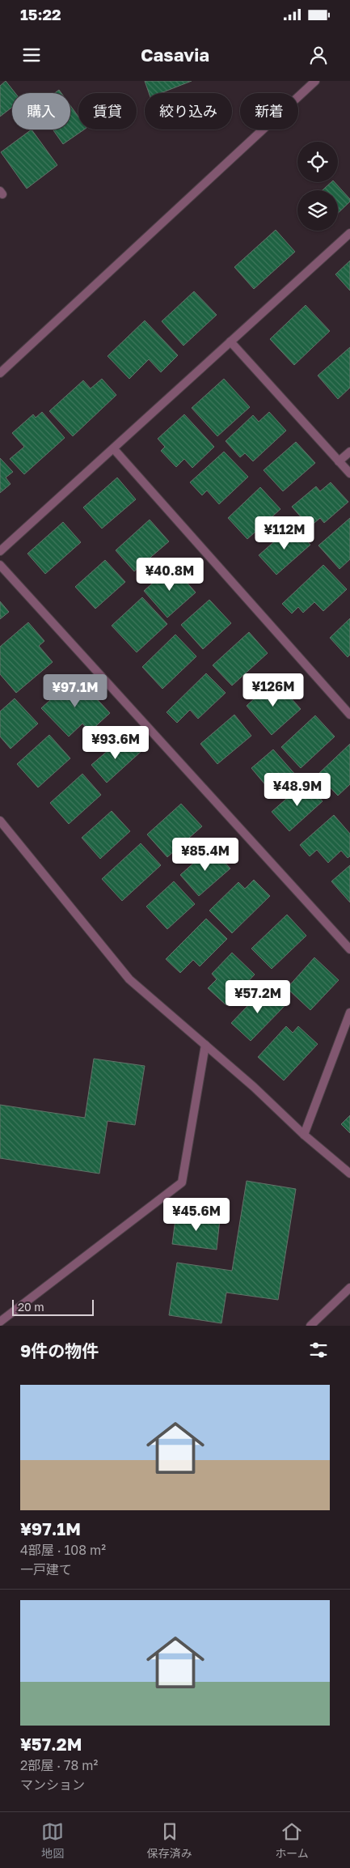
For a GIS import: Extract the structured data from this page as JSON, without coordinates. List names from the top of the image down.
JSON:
{
  "scale_bar": "20 m",
  "page": {
    "status": "15:22",
    "header": "Casavia",
    "chip": [
      "購入",
      "賃貸",
      "絞り込み",
      "新着"
    ],
    "price": [
      "¥112M",
      "¥40.8M",
      "¥126M",
      "¥97.1M",
      "¥93.6M",
      "¥48.9M",
      "¥85.4M",
      "¥57.2M",
      "¥45.6M"
    ],
    "scale": "20 m",
    "heading": "9件の物件",
    "list": [
      {
        "name": "¥97.1M",
        "note": "4部屋 · 108 m² · 一戸建て"
      },
      {
        "name": "¥57.2M",
        "note": "2部屋 · 78 m² · マンション"
      }
    ],
    "tabs": ["地図", "保存済み", "ホーム"]
  }
}
